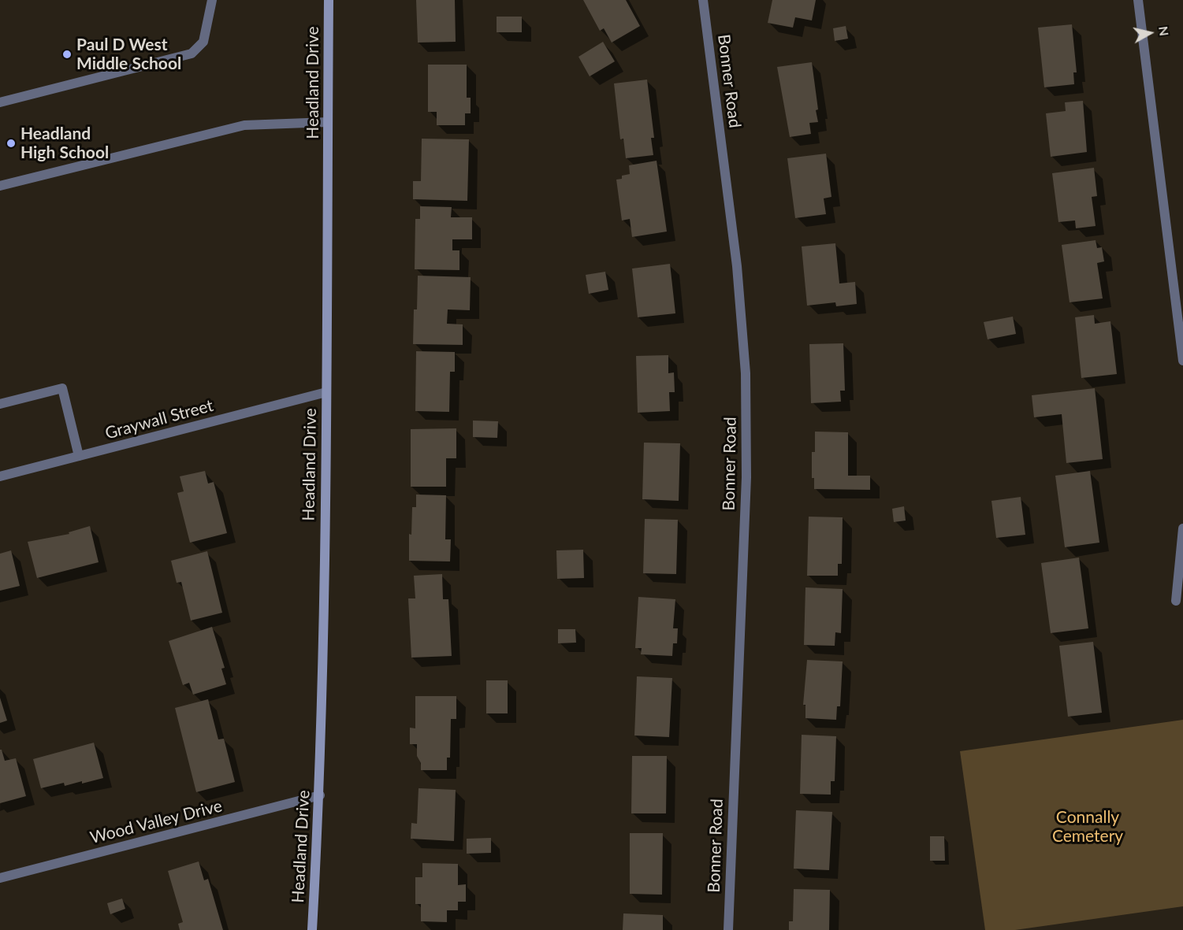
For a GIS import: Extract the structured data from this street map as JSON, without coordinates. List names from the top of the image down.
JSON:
{
  "streets": {
    "main road": ["Headland Drive"],
    "street": ["Bonner Road", "Graywall Street", "Wood Valley Drive"]
  },
  "crossings": [
    ["Headland Drive", "Graywall Street"],
    ["Headland Drive", "Wood Valley Drive"]
  ],
  "parks": ["Connally Cemetery"],
  "places": ["Paul D West Middle School", "Headland High School"],
  "north": "right"
}
